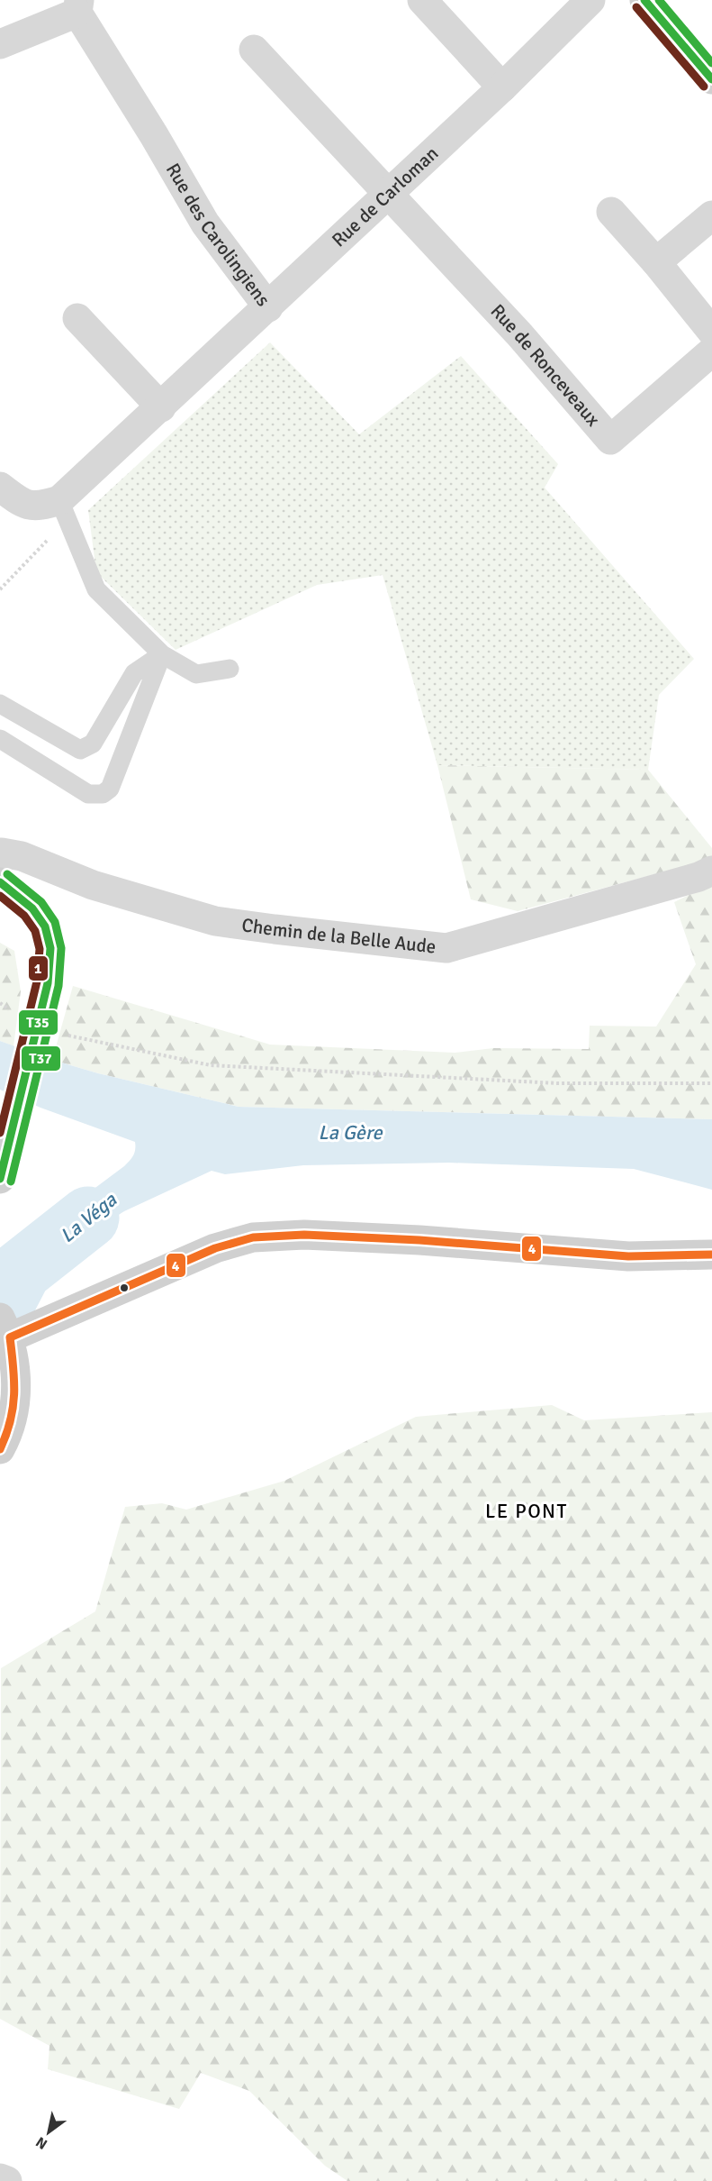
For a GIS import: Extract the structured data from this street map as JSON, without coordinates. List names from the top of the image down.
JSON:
{
  "streets": {
    "street": [
      "Rue de Carloman",
      "Rue des Carolingiens",
      "Rue de Ronceveaux",
      "Chemin de la Belle Aude"
    ]
  },
  "crossings": [
    ["Rue de Carloman", "Rue des Carolingiens"],
    ["Rue de Carloman", "Rue de Ronceveaux"]
  ],
  "districts": ["LE PONT"],
  "water": ["La Gère", "La Véga"],
  "lines": [
    "transit line T35",
    "transit line T37",
    "transit line 1",
    "transit line 4"
  ],
  "north": "bottom left"
}
